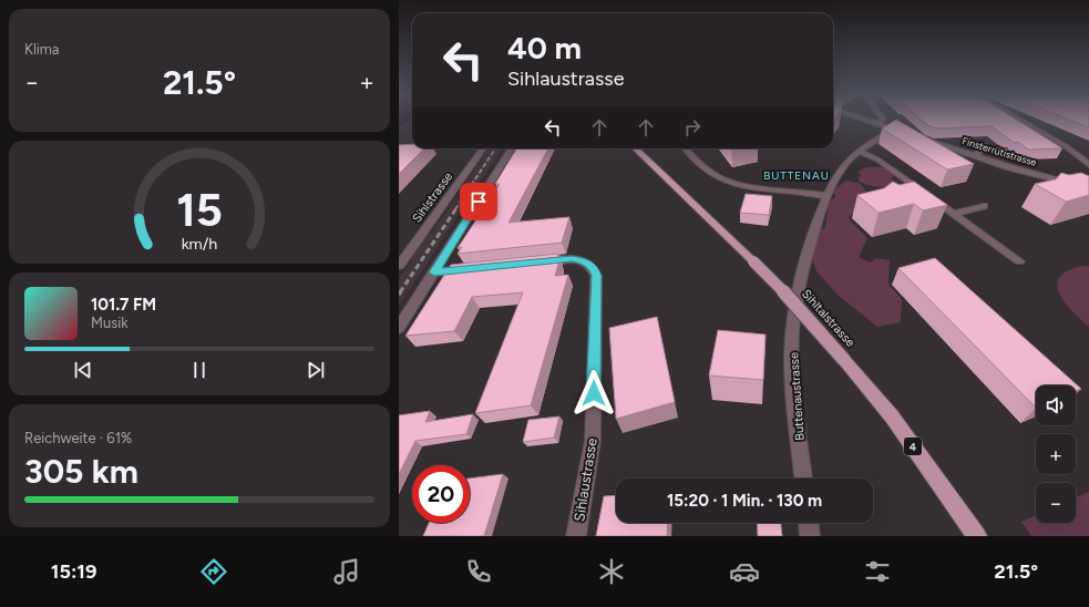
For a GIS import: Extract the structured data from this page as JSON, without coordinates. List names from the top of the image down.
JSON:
{
  "streets": {
    "main road": ["Sihltalstrasse", "4"],
    "street": [
      "Finsterrütistrasse",
      "Sihlstrasse",
      "Buttenaustrasse",
      "Sihlaustrasse"
    ]
  },
  "districts": ["BUTTENAU"],
  "page": {
    "tile": [
      "Klima",
      ["Reichweite · 61%", "305 km"]
    ],
    "turn": ["40 m", "Sihlaustrasse"],
    "heat": ["−", "21.5°", "+"],
    "song": ["101.7 FM", "Musik"],
    "map_buttons": ["+", "−"],
    "limit": "20",
    "trip": "15:20 · 1 Min. · 130 m",
    "tabs": ["15:19", "21.5°"],
    "gauge": ["15", "km/h"]
  }
}
